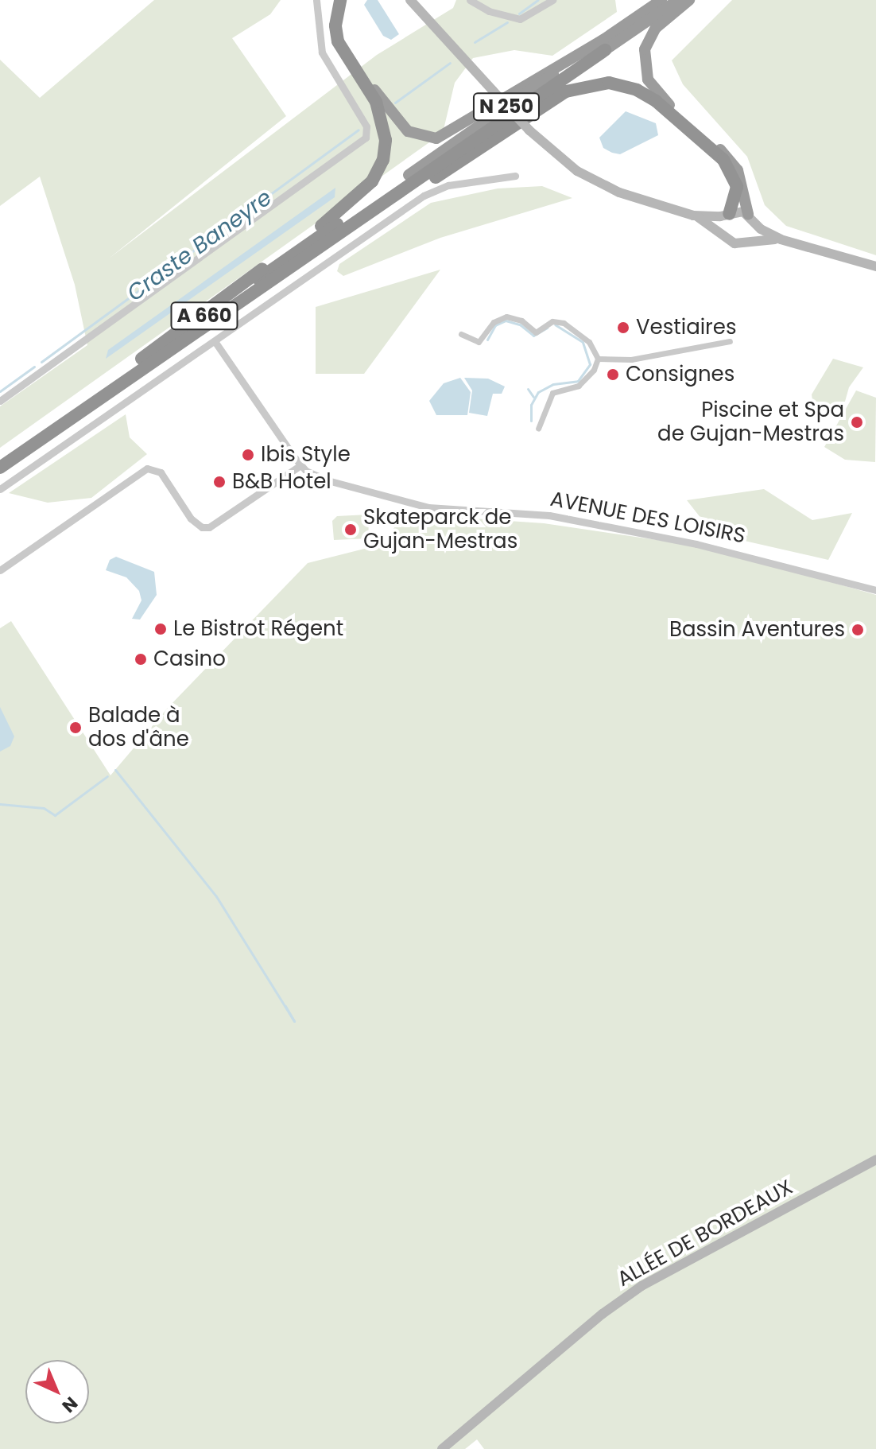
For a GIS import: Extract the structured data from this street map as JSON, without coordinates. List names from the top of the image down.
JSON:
{
  "streets": {
    "highway": ["N 250", "A 660"],
    "main road": ["ALLÉE DE BORDEAUX"],
    "street": ["AVENUE DES LOISIRS"]
  },
  "crossings": [
    ["N 250", "A 660"]
  ],
  "water": ["Craste Baneyre"],
  "places": [
    "Vestiaires",
    "Consignes",
    "Piscine et Spa de Gujan-Mestras",
    "Ibis Style",
    "B&B Hotel",
    "Skateparck de Gujan-Mestras",
    "Le Bistrot Régent",
    "Bassin Aventures",
    "Casino",
    "Balade à dos d'âne"
  ],
  "north": "bottom right"
}
